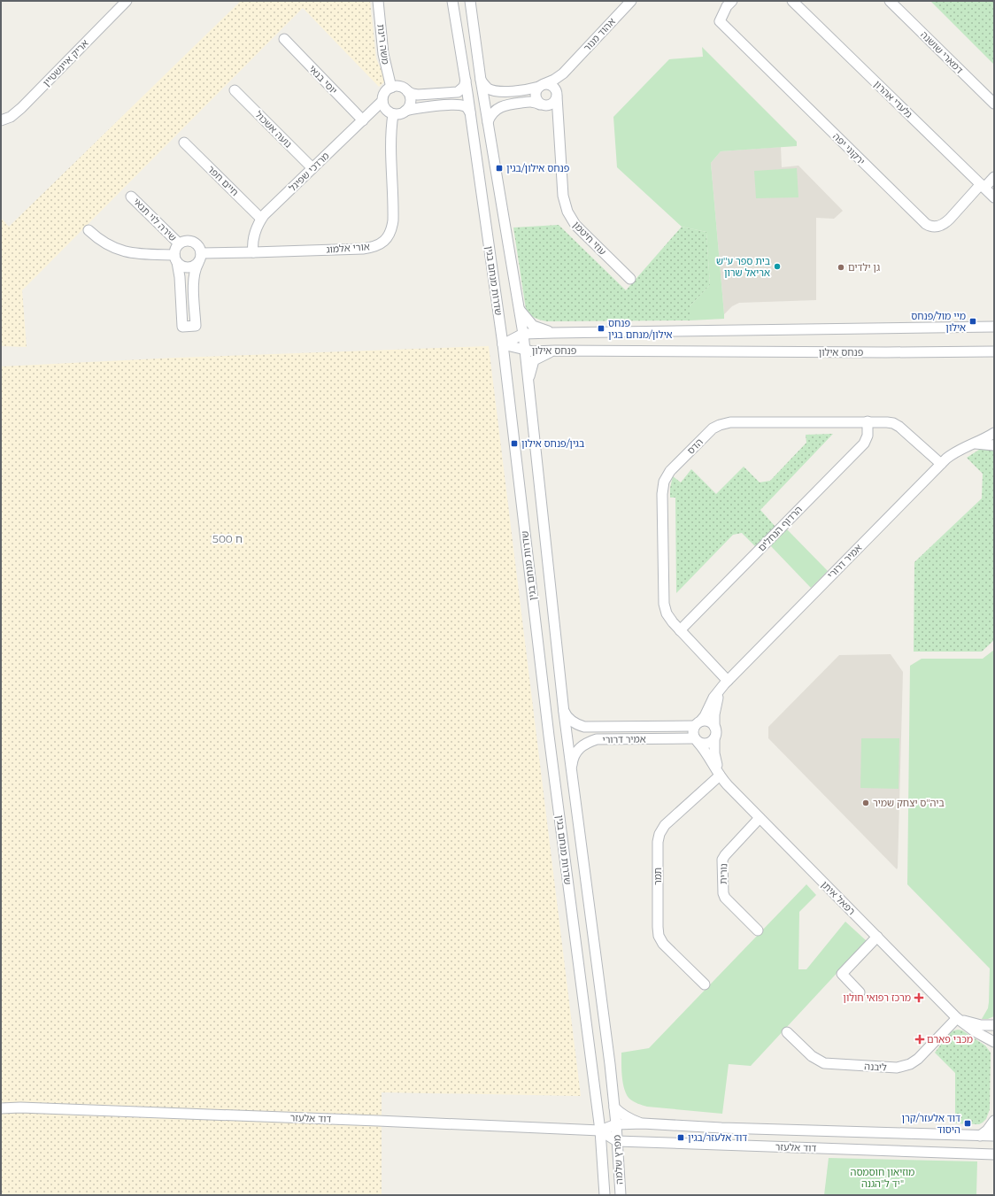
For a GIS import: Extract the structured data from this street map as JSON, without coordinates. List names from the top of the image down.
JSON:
{
  "streets": {
    "street": [
      "אהוד מנור",
      "משה רינת",
      "דמארי שושנה",
      "אריק איינשטיין",
      "יוסי בנאי",
      "גלעדי אהרון",
      "נועה אשכול",
      "ירקוני יפה",
      "מרדכי שפיגל",
      "חיים חפר",
      "שירה לוי תנאי",
      "עוזי חיטמן",
      "אורי אלמוג",
      "שדרות מנחם בגין",
      "פנחס אילון",
      "הדס",
      "הרדוף הנחלים",
      "אמיר דרורי",
      "נורית",
      "תמר",
      "רפאל איתן",
      "ליבנה",
      "דוד אלעזר",
      "מפרץ שלמה"
    ]
  },
  "crossings": [
    ["אהוד מנור", "עוזי חיטמן"],
    ["אהוד מנור", "שדרות מנחם בגין"],
    ["משה רינת", "מרדכי שפיגל"],
    ["משה רינת", "אורי אלמוג"],
    ["יוסי בנאי", "מרדכי שפיגל"],
    ["גלעדי אהרון", "ירקוני יפה"],
    ["נועה אשכול", "מרדכי שפיגל"],
    ["מרדכי שפיגל", "חיים חפר"],
    ["מרדכי שפיגל", "אורי אלמוג"],
    ["שירה לוי תנאי", "אורי אלמוג"],
    ["שדרות מנחם בגין", "פנחס אילון"],
    ["שדרות מנחם בגין", "אמיר דרורי"],
    ["שדרות מנחם בגין", "דוד אלעזר"],
    ["שדרות מנחם בגין", "מפרץ שלמה"],
    ["הדס", "הרדוף הנחלים"],
    ["הדס", "אמיר דרורי"],
    ["אמיר דרורי", "רפאל איתן"],
    ["נורית", "רפאל איתן"],
    ["תמר", "רפאל איתן"],
    ["רפאל איתן", "ליבנה"],
    ["דוד אלעזר", "מפרץ שלמה"]
  ],
  "districts": ["ח 500"],
  "parks": ["מוזיאון חוסמסה יד ל\"הגנה\""],
  "places": {
    "transit": [
      "פנחס אילון/בגין",
      "מיי מול/פנחס אילון",
      "פנחס אילון/מנחם בגין",
      "בגין/פנחס אילון",
      "דוד אלעזר/קרן היסוד",
      "דוד אלעזר/בגין"
    ],
    "other": ["בית ספר ע''ש אריאל שרון", "גן ילדים", "ביה\"ס יצחק שמיר"],
    "health": ["מרכז רפואי חולון", "מכבי פארם"]
  }
}
